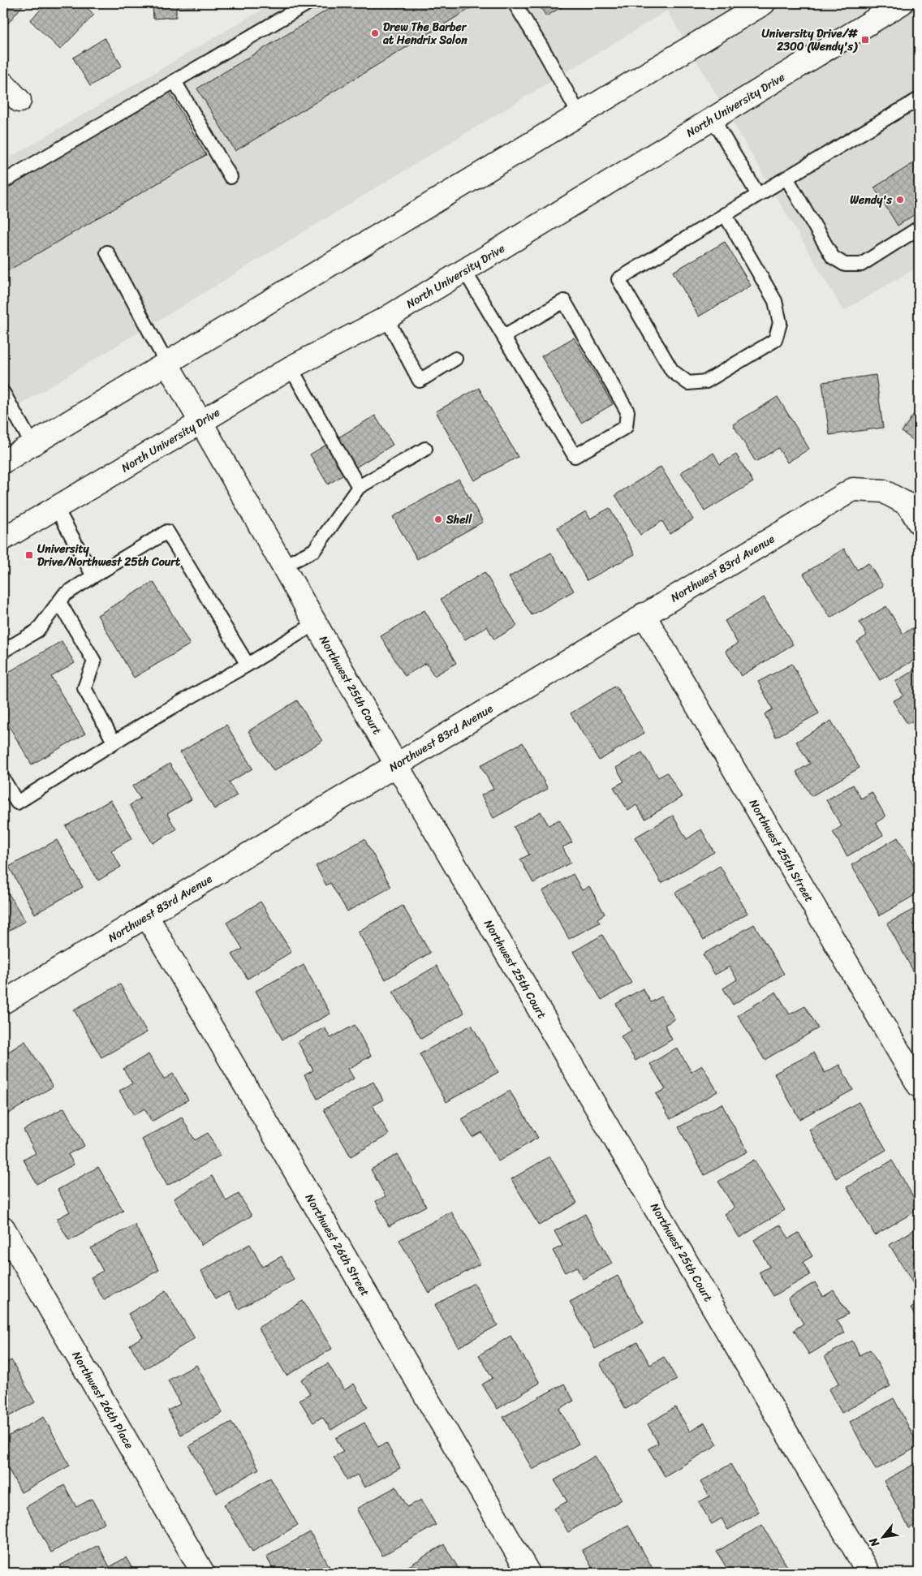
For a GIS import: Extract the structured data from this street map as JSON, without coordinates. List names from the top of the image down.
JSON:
{
  "streets": {
    "street": [
      "North University Drive",
      "Northwest 83rd Avenue",
      "Northwest 25th Court",
      "Northwest 25th Street",
      "Northwest 26th Street",
      "Northwest 26th Place"
    ]
  },
  "crossings": [
    ["North University Drive", "Northwest 25th Court"],
    ["Northwest 83rd Avenue", "Northwest 25th Court"],
    ["Northwest 83rd Avenue", "Northwest 25th Street"],
    ["Northwest 83rd Avenue", "Northwest 26th Street"]
  ],
  "places": {
    "other": ["Drew The Barber at Hendrix Salon", "Wendy's", "Shell"],
    "transit": ["University Drive/# 2300 (Wendy's)", "University Drive/Northwest 25th Court"]
  },
  "north": "bottom left"
}
